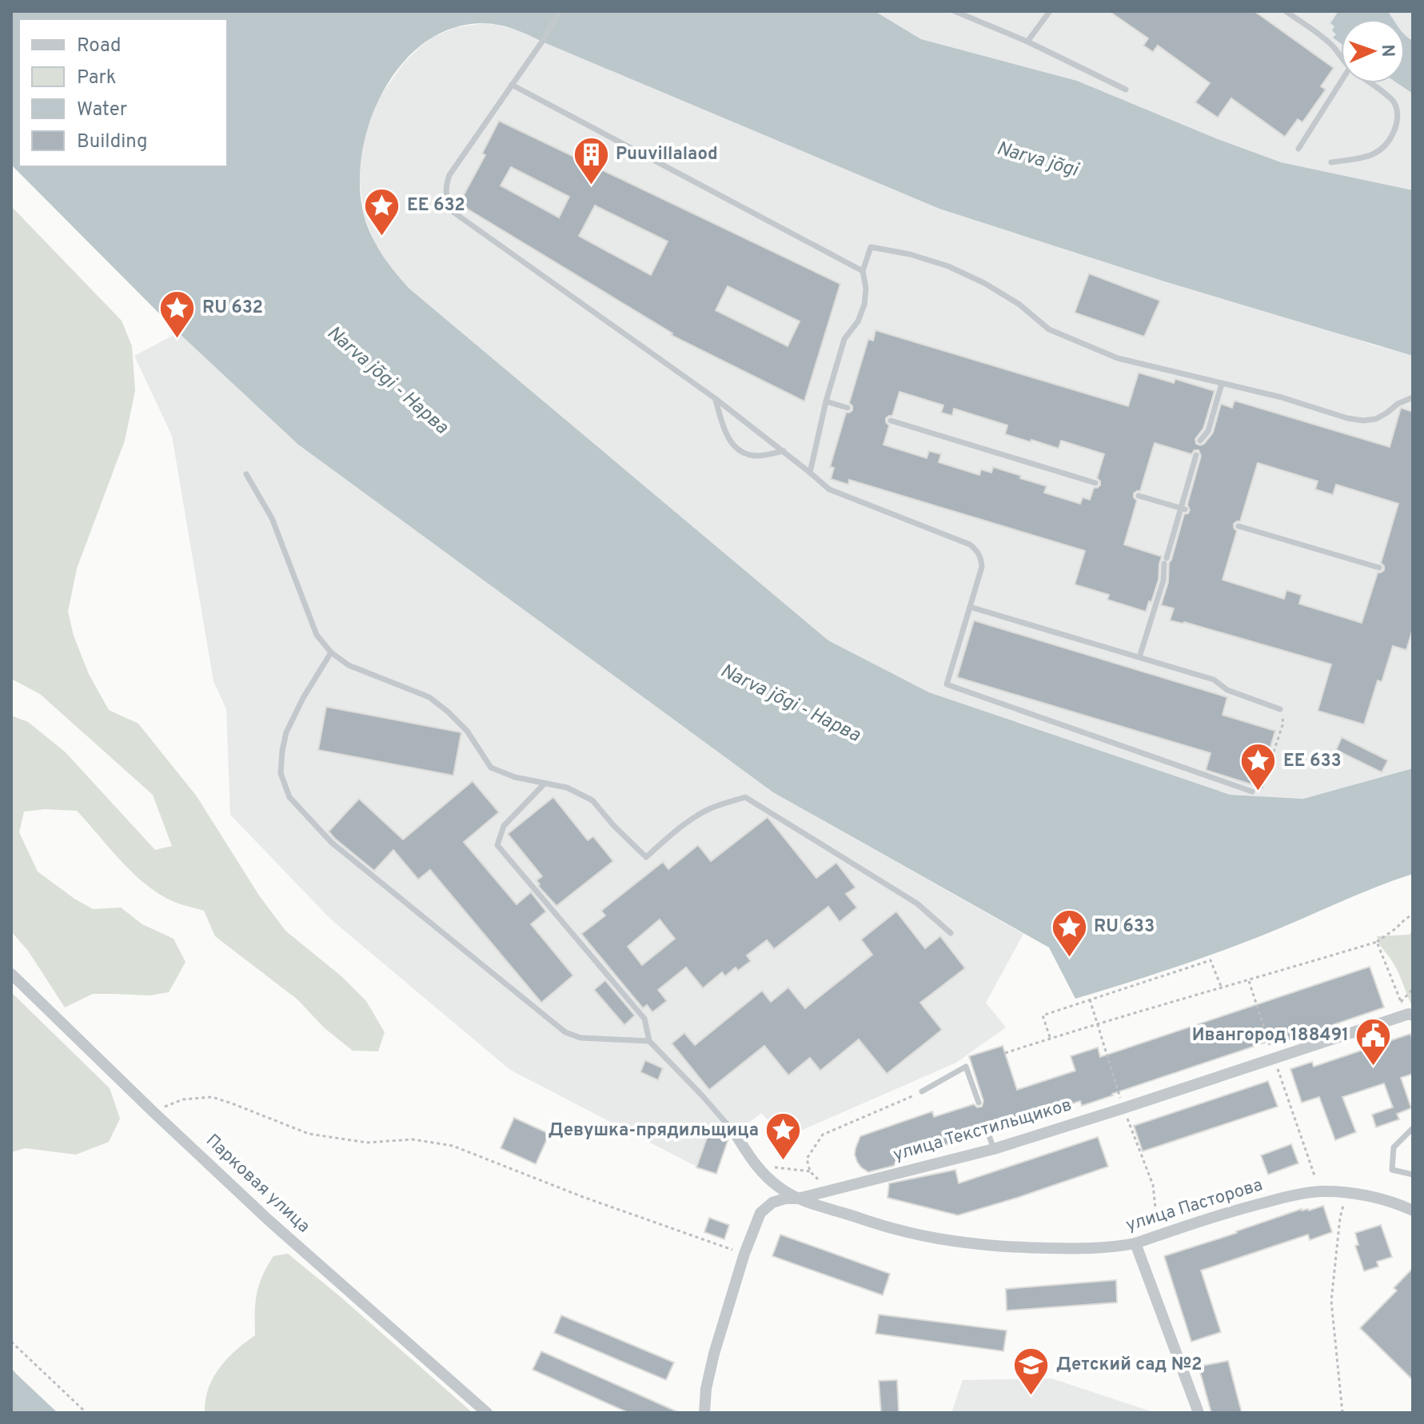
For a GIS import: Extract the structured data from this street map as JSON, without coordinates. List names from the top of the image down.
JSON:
{
  "streets": {
    "street": ["улица Текстильщиков", "Парковая улица", "улица Пасторова"]
  },
  "crossings": [
    ["улица Текстильщиков", "улица Пасторова"]
  ],
  "water": ["Narva jõgi", "Narva jõgi - Нарва"],
  "places": {
    "building": ["Puuvillalaod"],
    "place": [
      "EE 632",
      "RU 632",
      "EE 633",
      "RU 633",
      "Девушка-прядильщица"
    ],
    "public building": ["Ивангород 188491"],
    "school or university": ["Детский сад №2"]
  },
  "legend": [
    "Road",
    "Park",
    "Water",
    "Building"
  ],
  "north": "right"
}
